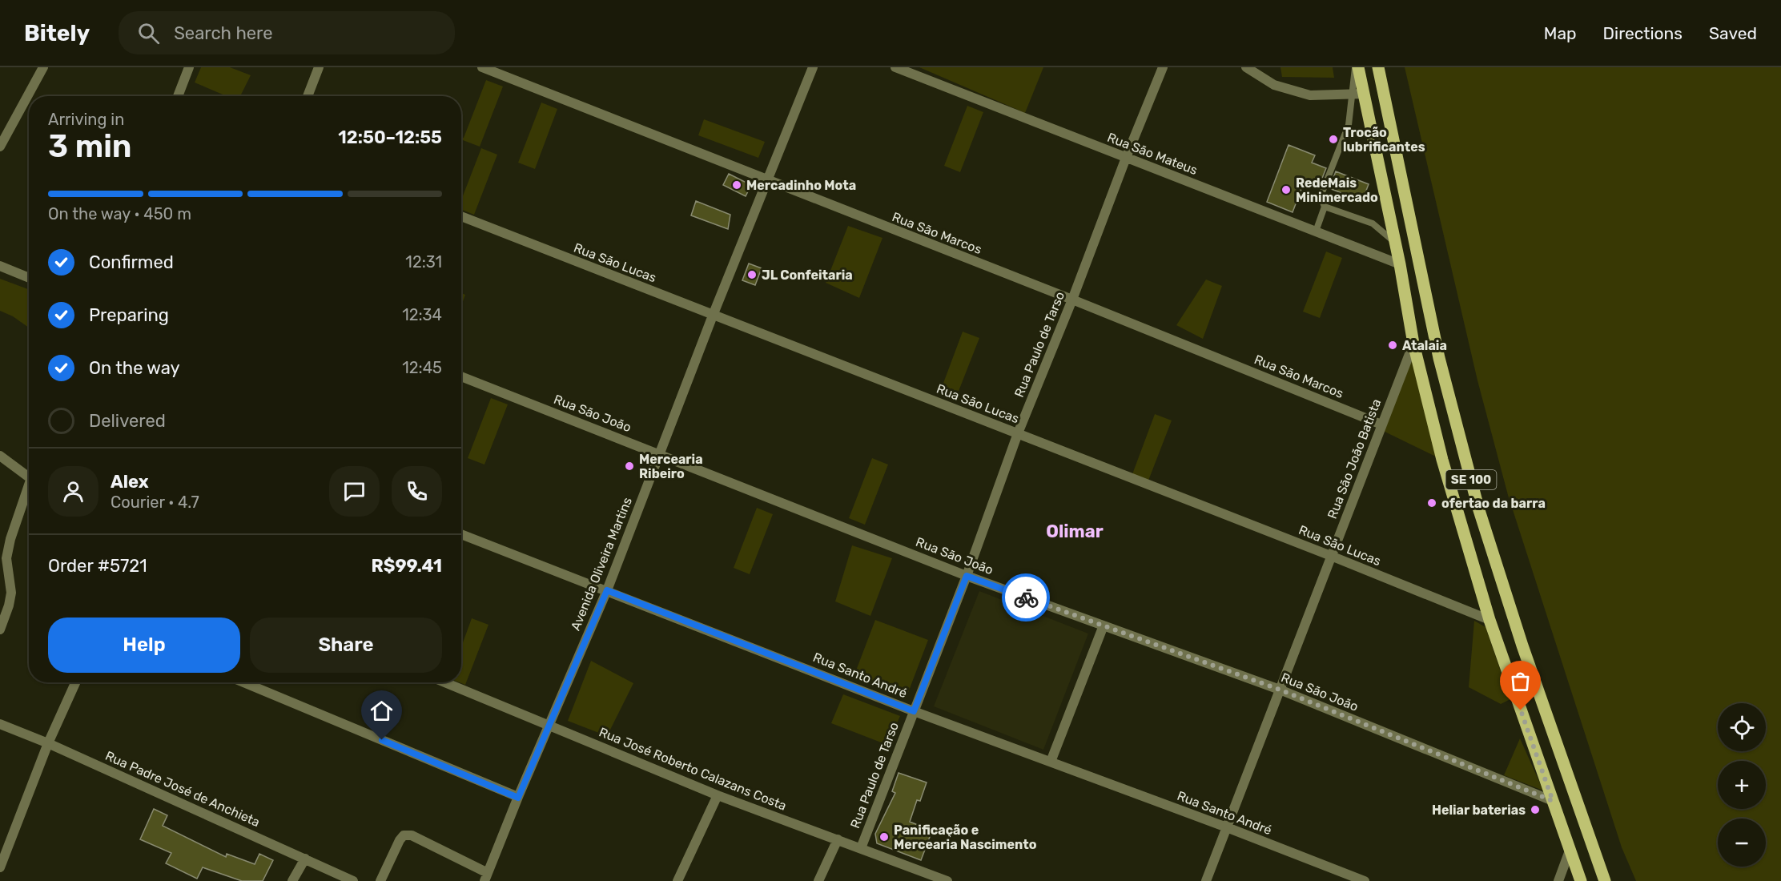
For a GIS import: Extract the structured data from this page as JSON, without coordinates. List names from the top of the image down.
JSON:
{
  "streets": {
    "main road": ["SE 100"],
    "street": [
      "Rua São Mateus",
      "Rua São Marcos",
      "Rua São Lucas",
      "Rua Paulo de Tarso",
      "Rua São João",
      "Rua São João Batista",
      "Avenida Oliveira Martins",
      "Rua Santo André",
      "Rua José Roberto Calazans Costa",
      "Rua Padre José de Anchieta"
    ]
  },
  "crossings": [
    ["Rua São Mateus", "Rua Paulo de Tarso"],
    ["Rua São Mateus", "SE 100"],
    ["Rua São Marcos", "Rua Paulo de Tarso"],
    ["Rua São Marcos", "Rua São João Batista"],
    ["Rua São Marcos", "Avenida Oliveira Martins"],
    ["Rua São Lucas", "Rua Paulo de Tarso"],
    ["Rua São Lucas", "Rua São João Batista"],
    ["Rua São Lucas", "SE 100"],
    ["Rua São Lucas", "Avenida Oliveira Martins"],
    ["Rua Paulo de Tarso", "Rua São João"],
    ["Rua Paulo de Tarso", "Rua Santo André"],
    ["Rua Paulo de Tarso", "Rua José Roberto Calazans Costa"],
    ["Rua São João", "Rua São João Batista"],
    ["Rua São João", "SE 100"],
    ["Rua São João", "Avenida Oliveira Martins"],
    ["Rua São João Batista", "SE 100"],
    ["Rua São João Batista", "Rua Santo André"],
    ["Avenida Oliveira Martins", "Rua Santo André"],
    ["Avenida Oliveira Martins", "Rua José Roberto Calazans Costa"]
  ],
  "districts": ["Olimar"],
  "places": [
    "Trocão lubrificantes",
    "Mercadinho Mota",
    "RedeMais Minimercado",
    "JL Confeitaria",
    "Atalaia",
    "Mercearia Ribeiro",
    "ofertao da barra",
    "Heliar baterias",
    "Panificação e Mercearia Nascimento"
  ],
  "page": {
    "header": "Bitely",
    "search": "Search here",
    "nav": ["Map", "Directions", "Saved"],
    "heading": ["3 min", "Arriving in", "12:50–12:55"],
    "panel": [
      "Alex",
      "Courier · 4.7",
      "Order #5721",
      "R$99.41"
    ],
    "bar": "On the way · 450 m",
    "list": [
      ["Confirmed", "12:31"],
      ["Preparing", "12:34"],
      ["On the way", "12:45"],
      "Delivered"
    ],
    "buttons": ["Help", "Share"],
    "map_buttons": ["+", "−"]
  }
}
